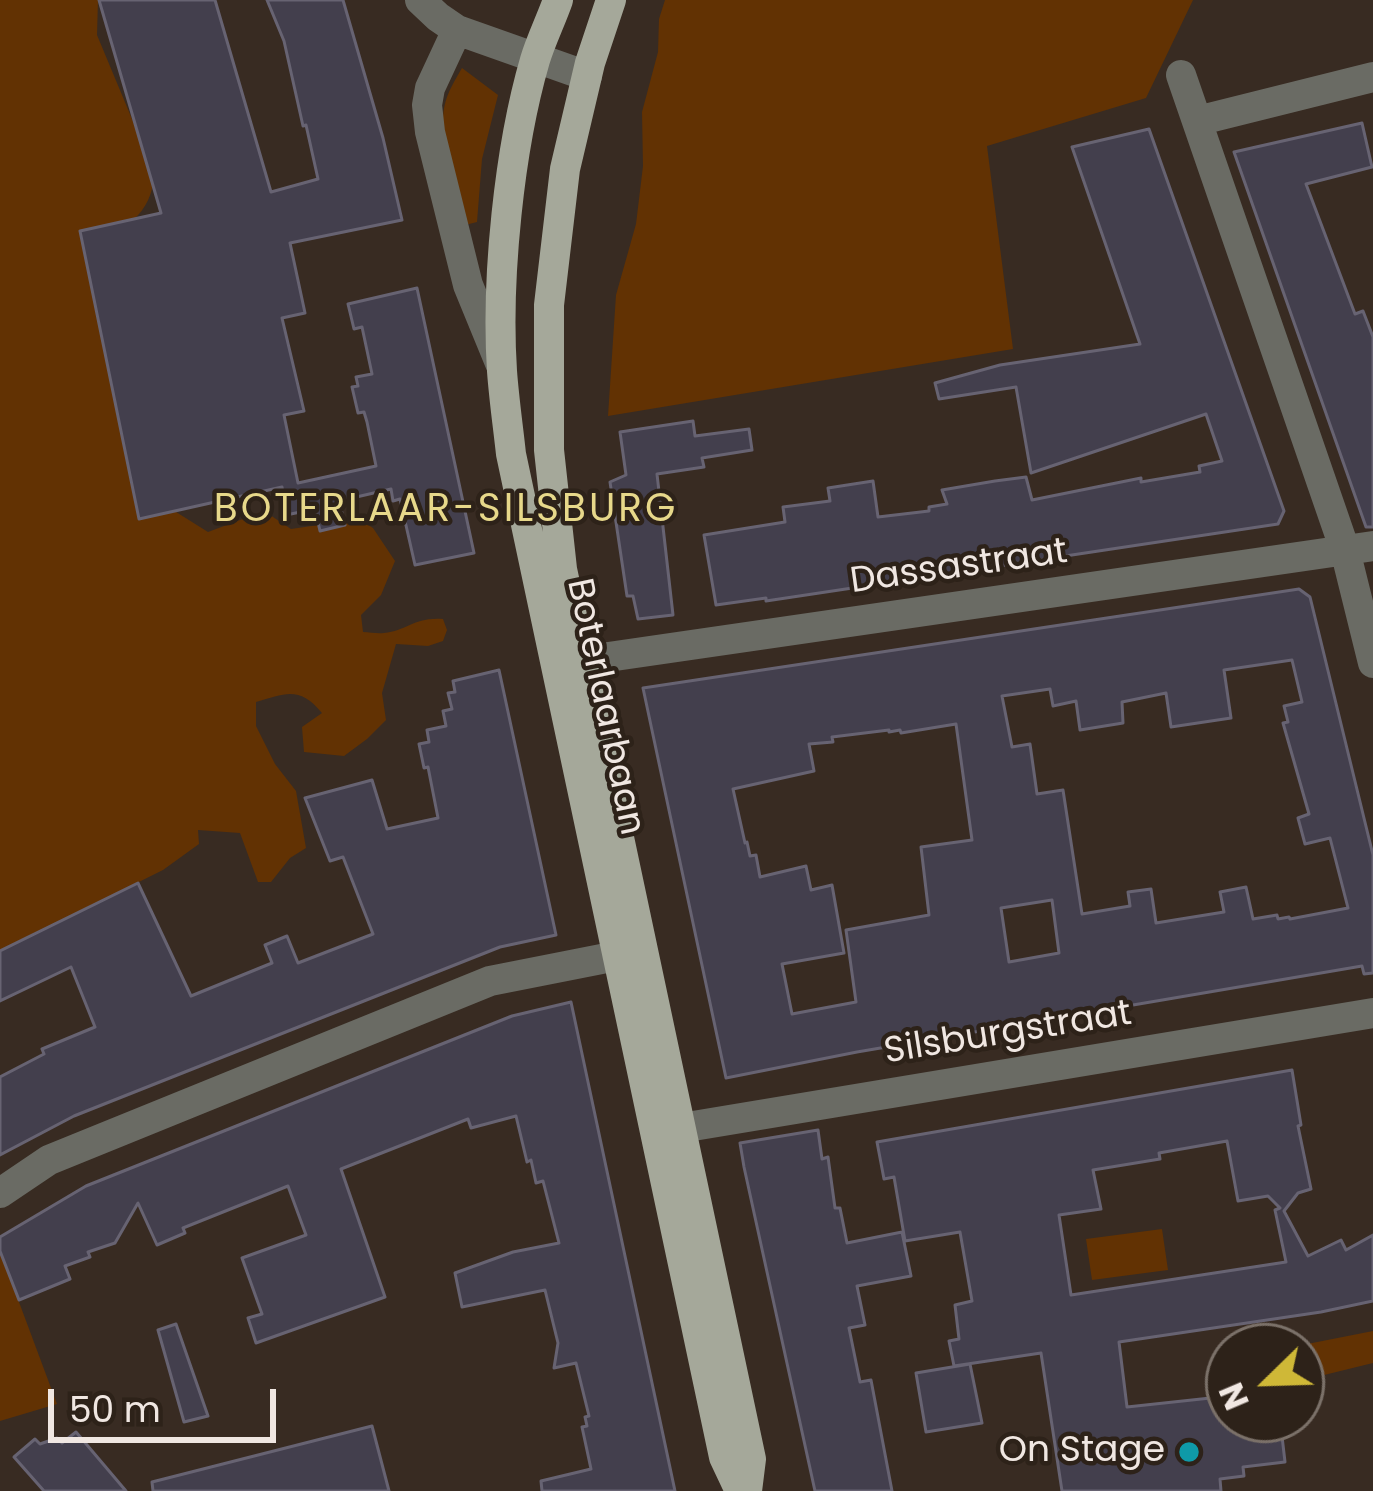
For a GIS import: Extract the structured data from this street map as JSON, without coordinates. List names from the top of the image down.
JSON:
{
  "streets": {
    "main road": ["Boterlaarbaan"],
    "street": ["Dassastraat", "Silsburgstraat"]
  },
  "crossings": [
    ["Dassastraat", "Boterlaarbaan"],
    ["Boterlaarbaan", "Silsburgstraat"]
  ],
  "districts": ["BOTERLAAR-SILSBURG"],
  "places": ["On Stage"],
  "scale_bar": "50 m",
  "north": "bottom left"
}
